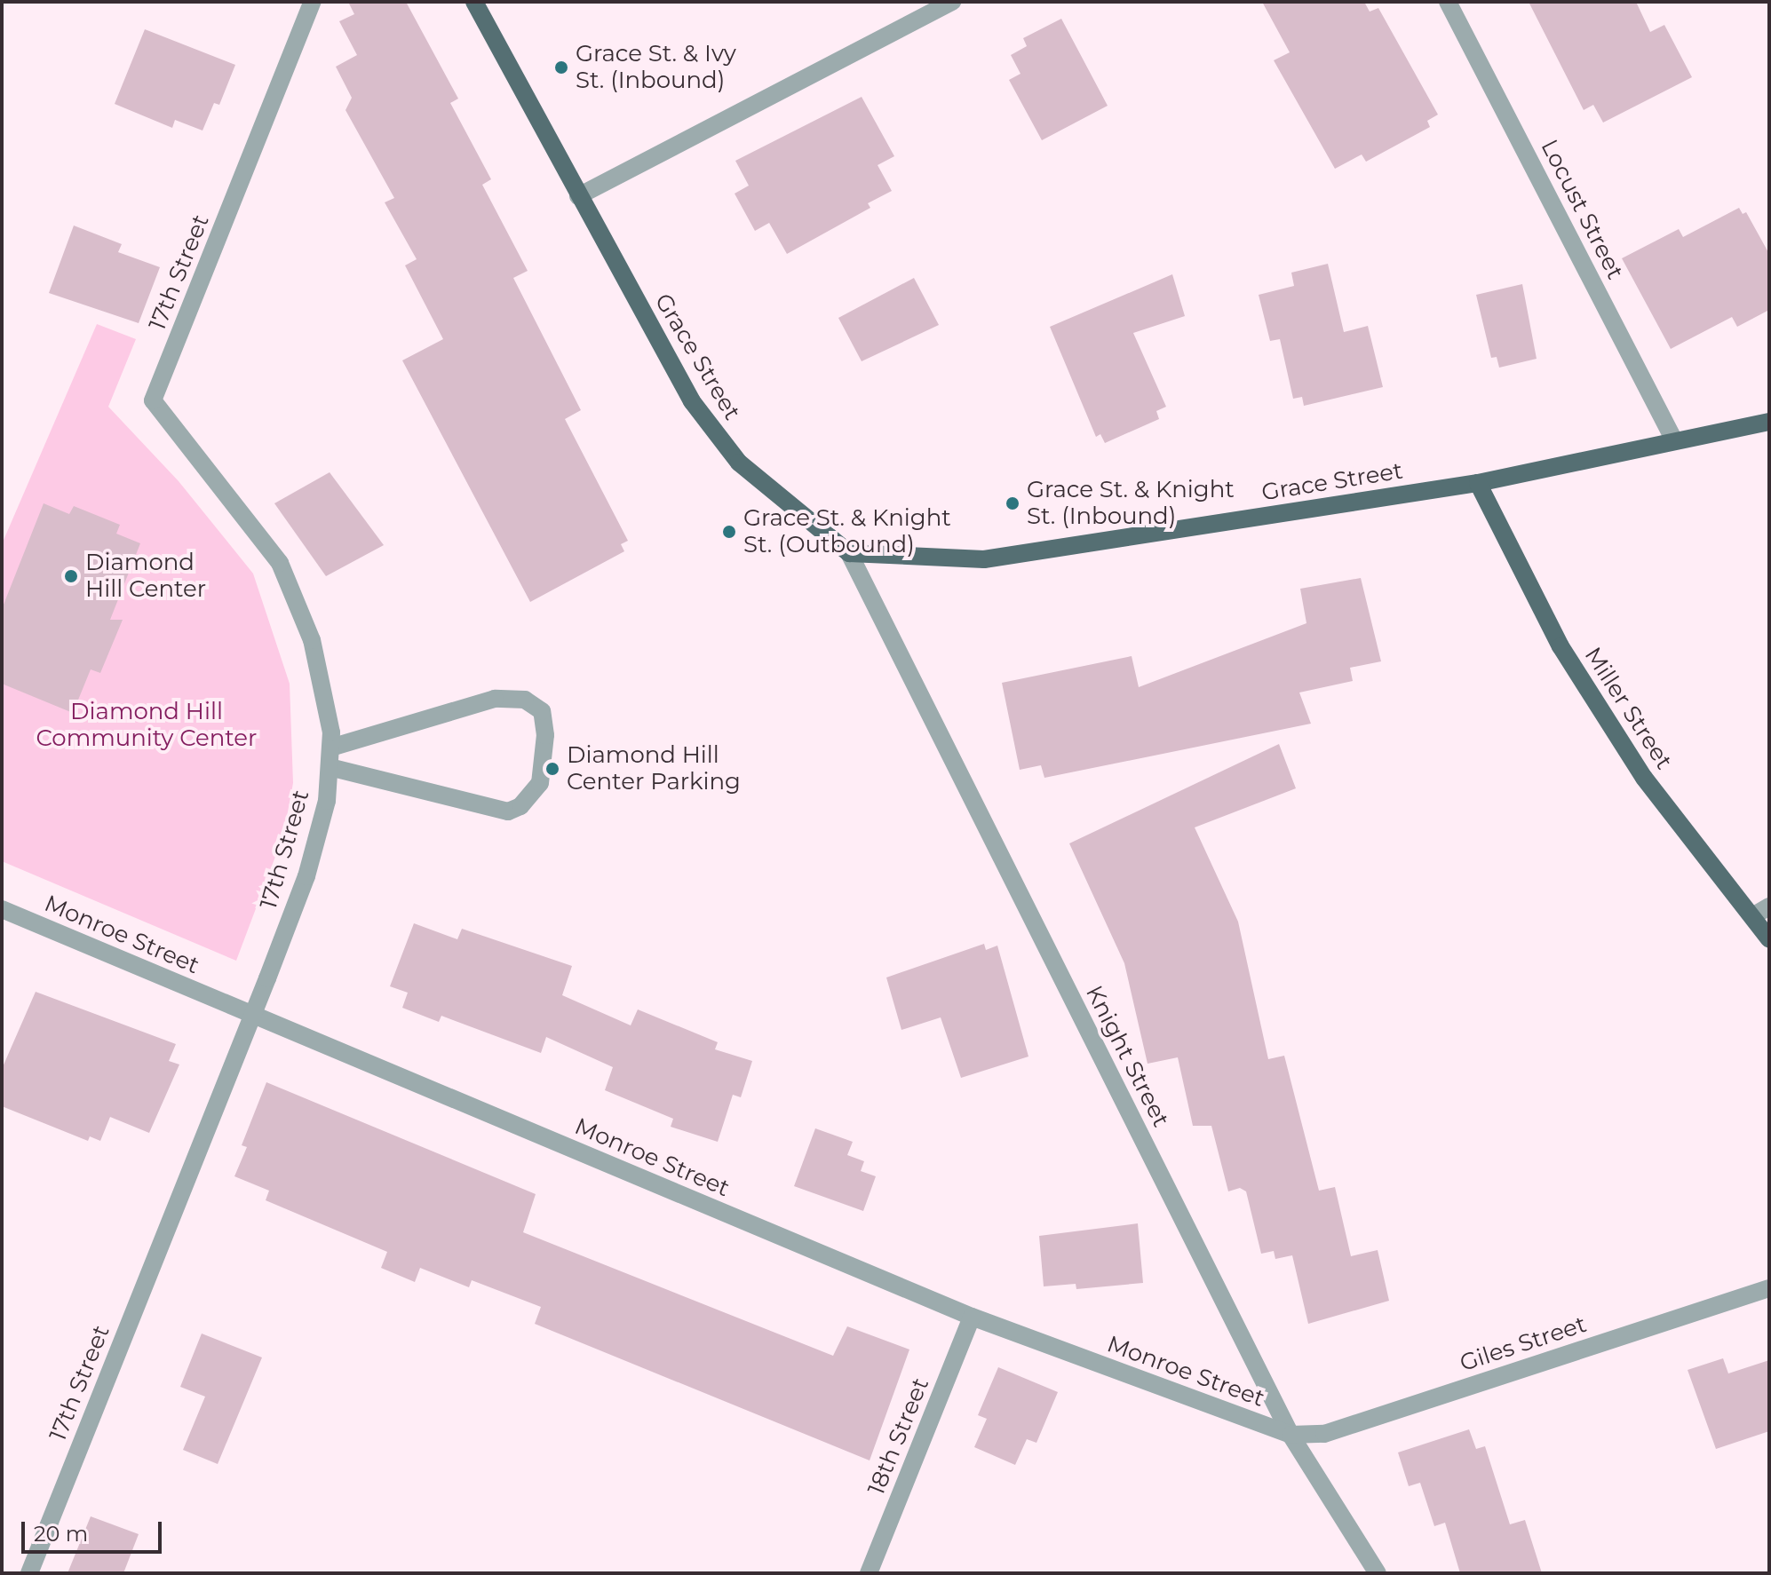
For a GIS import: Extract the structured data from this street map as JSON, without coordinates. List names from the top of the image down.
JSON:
{
  "streets": {
    "main road": ["Grace Street", "Miller Street"],
    "street": [
      "Locust Street",
      "17th Street",
      "Monroe Street",
      "Knight Street",
      "Giles Street",
      "18th Street"
    ]
  },
  "crossings": [
    ["Locust Street", "Grace Street"],
    ["17th Street", "Monroe Street"],
    ["Grace Street", "Miller Street"],
    ["Grace Street", "Knight Street"],
    ["Monroe Street", "Knight Street"],
    ["Monroe Street", "Giles Street"],
    ["Monroe Street", "18th Street"],
    ["Knight Street", "Giles Street"]
  ],
  "parks": ["Diamond Hill Community Center"],
  "places": [
    "Grace St. & Ivy St. (Inbound)",
    "Grace St. & Knight St. (Inbound)",
    "Grace St. & Knight St. (Outbound)",
    "Diamond Hill Center",
    "Diamond Hill Center Parking"
  ],
  "scale_bar": "20 m"
}
